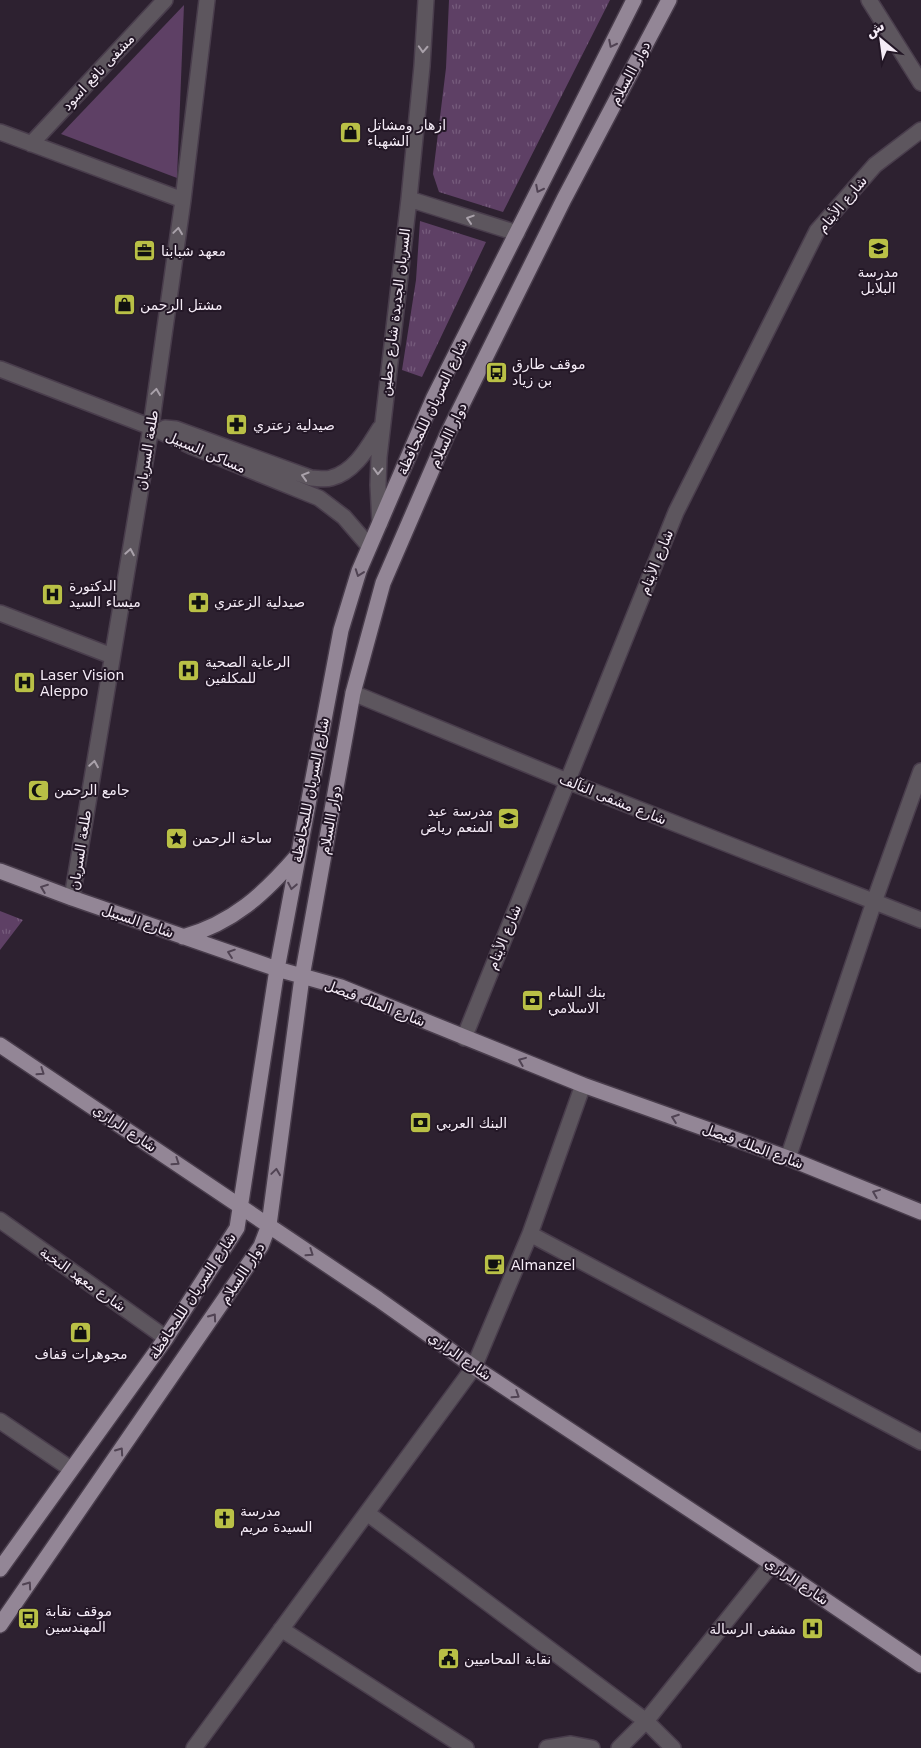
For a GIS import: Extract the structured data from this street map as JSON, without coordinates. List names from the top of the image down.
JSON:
{
  "streets": {
    "main road": [
      "دوار االسلام",
      "شارع السريان لللمحافظة",
      "شارع السبيل",
      "شارع الملك فيصل",
      "شارع الرازي"
    ],
    "street": [
      "مشفى نافع اسود",
      "شارع الأيتام",
      "السريان الجديدة شارع حطين",
      "طلعة السريان",
      "مساكن السبيل",
      "شارع مشفى التآلف",
      "شارع معهد النخبة"
    ]
  },
  "crossings": [
    ["دوار االسلام", "شارع مشفى التآلف"],
    ["دوار االسلام", "شارع الملك فيصل"],
    ["دوار االسلام", "شارع الرازي"],
    ["شارع الأيتام", "شارع مشفى التآلف"],
    ["شارع الأيتام", "شارع الملك فيصل"],
    ["السريان الجديدة شارع حطين", "شارع السريان لللمحافظة"],
    ["السريان الجديدة شارع حطين", "طلعة السريان"],
    ["السريان الجديدة شارع حطين", "مساكن السبيل"],
    ["شارع السريان لللمحافظة", "مساكن السبيل"],
    ["شارع السريان لللمحافظة", "شارع السبيل"],
    ["شارع السريان لللمحافظة", "شارع الملك فيصل"],
    ["شارع السريان لللمحافظة", "شارع الرازي"],
    ["شارع السريان لللمحافظة", "شارع معهد النخبة"],
    ["طلعة السريان", "مساكن السبيل"],
    ["طلعة السريان", "شارع السبيل"],
    ["شارع السبيل", "شارع الملك فيصل"]
  ],
  "one_way": [
    "دوار االسلام",
    "شارع السريان لللمحافظة",
    "طلعة السريان",
    "شارع السبيل",
    "شارع الملك فيصل",
    "شارع الرازي"
  ],
  "places": {
    "shop": ["ازهار ومشاتل الشهباء", "مشتل الرحمن", "مجوهرات قفاف"],
    "school or university": ["مدرسة البلابل", "مدرسة عبد المنعم رياض"],
    "office": ["معهد شبابنا"],
    "bus stop": ["موقف طارق بن زياد", "موقف نقابة المهندسين"],
    "pharmacy": ["صيدلية زعتري", "صيدلية الزعتري"],
    "hospital": [
      "الدكتورة ميساء السيد",
      "الرعاية الصحية للمكلفين",
      "Laser Vision Aleppo",
      "مشفى الرسالة"
    ],
    "mosque": ["جامع الرحمن"],
    "place": ["ساحة الرحمن"],
    "bank": ["بنك الشام الاسلامي", "البنك العربي"],
    "cafe": ["Almanzel"],
    "church": ["مدرسة السيدة مريم"],
    "public building": ["نقابة المحاميين"]
  },
  "north": "top left"
}
